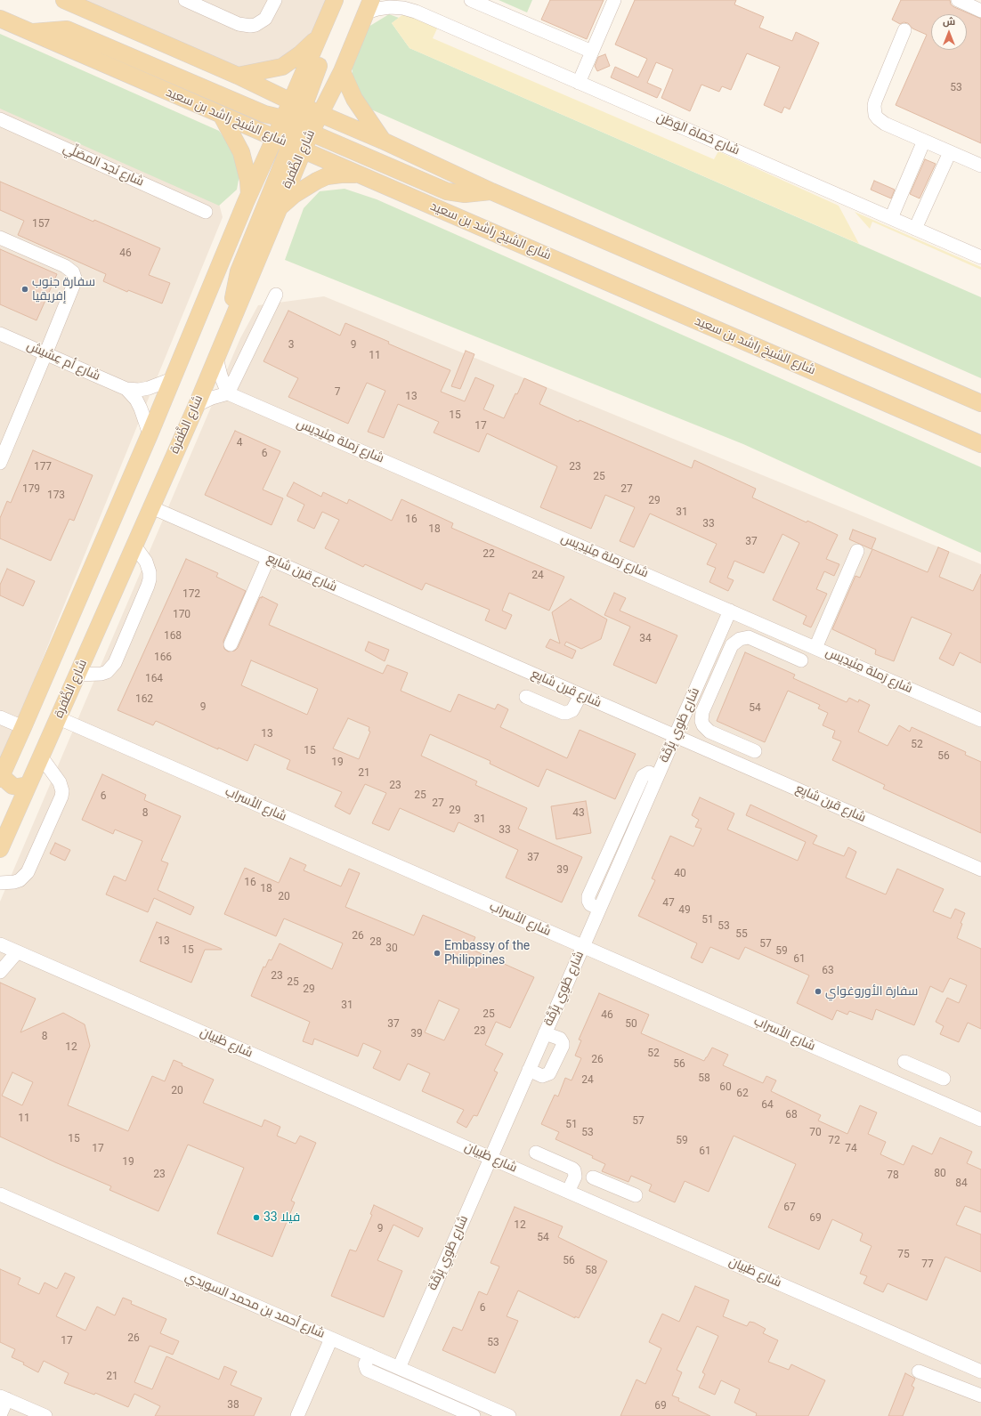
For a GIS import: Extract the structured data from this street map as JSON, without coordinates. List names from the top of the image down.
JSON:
{
  "streets": {
    "main road": ["شارع الشيخ راشد بن سعيد", "شارع الظَّفرة"],
    "street": [
      "شارع حُماة الوَطَن",
      "شارع نَجد المصَلِّي",
      "شارع أم عِشيش",
      "شارع رَملة مِنَيدِيس",
      "شارع قرن شايِع",
      "شارع طَوِي بِرِّمَّة",
      "شارع الأسراب",
      "شارع ظبيان",
      "شارع أحمد بن محمد السويدي"
    ]
  },
  "crossings": [
    ["شارع الشيخ راشد بن سعيد", "شارع الظَّفرة"],
    ["شارع الظَّفرة", "شارع أم عِشيش"],
    ["شارع الظَّفرة", "شارع قرن شايِع"],
    ["شارع الظَّفرة", "شارع الأسراب"],
    ["شارع رَملة مِنَيدِيس", "شارع طَوِي بِرِّمَّة"],
    ["شارع قرن شايِع", "شارع طَوِي بِرِّمَّة"],
    ["شارع طَوِي بِرِّمَّة", "شارع الأسراب"],
    ["شارع طَوِي بِرِّمَّة", "شارع ظبيان"],
    ["شارع طَوِي بِرِّمَّة", "شارع أحمد بن محمد السويدي"]
  ],
  "places": [
    "سفارة جنوب إفريقيا",
    "Embassy of the Philippines",
    "سفارة الأوروغواي",
    "فيلا 33"
  ],
  "house_numbers": [
    "53",
    "157",
    "46",
    "3",
    "9",
    "11",
    "7",
    "13",
    "15",
    "17",
    "4",
    "6",
    "177",
    "23",
    "25",
    "179",
    "27",
    "173",
    "29",
    "31",
    "16",
    "33",
    "18",
    "37",
    "22",
    "24",
    "172",
    "170",
    "168",
    "34",
    "166",
    "164",
    "162",
    "9",
    "54",
    "13",
    "52",
    "15",
    "56",
    "19",
    "21",
    "23",
    "25",
    "6",
    "27",
    "29",
    "8",
    "43",
    "31",
    "33",
    "37",
    "39",
    "40",
    "16",
    "18",
    "20",
    "47",
    "49",
    "51",
    "53",
    "55",
    "26",
    "13",
    "28",
    "57",
    "30",
    "15",
    "59",
    "61",
    "63",
    "23",
    "25",
    "29",
    "31",
    "25",
    "46",
    "37",
    "50",
    "23",
    "39",
    "8",
    "12",
    "52",
    "26",
    "56",
    "58",
    "24",
    "60",
    "20",
    "62",
    "64",
    "68",
    "11",
    "57",
    "51",
    "53",
    "70",
    "15",
    "59",
    "72",
    "17",
    "74",
    "61",
    "19",
    "80",
    "23",
    "78",
    "84",
    "67",
    "69",
    "12",
    "9",
    "54",
    "75",
    "56",
    "77",
    "58",
    "6",
    "26",
    "17",
    "53",
    "21",
    "38",
    "69"
  ],
  "north": "top"
}
